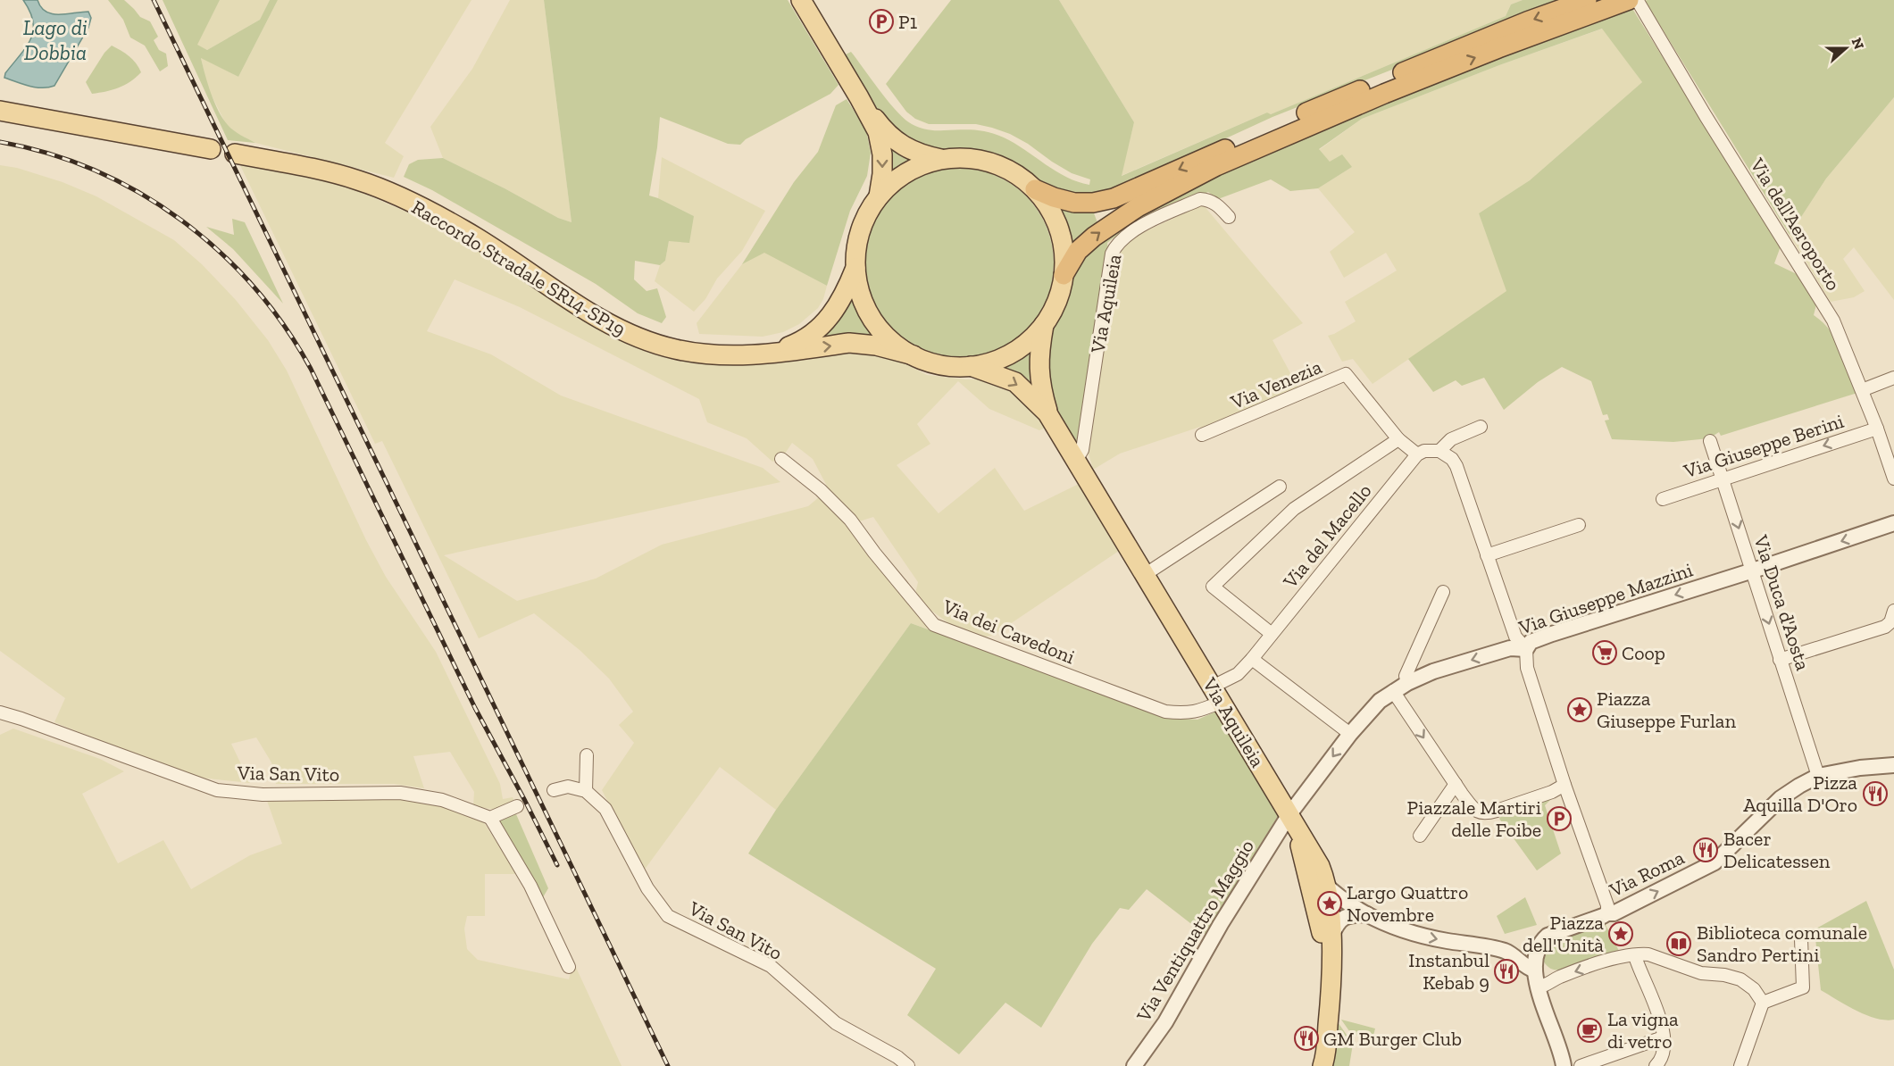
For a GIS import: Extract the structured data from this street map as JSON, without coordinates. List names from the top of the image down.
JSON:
{
  "streets": {
    "main road": ["Raccordo Stradale SR14-SP19", "Via Aquileia"],
    "street": [
      "Via dell'Aeroporto",
      "Via Venezia",
      "Via Giuseppe Berini",
      "Via del Macello",
      "Via Giuseppe Mazzini",
      "Via Duca d'Aosta",
      "Via dei Cavedoni",
      "Via San Vito",
      "Via Roma",
      "Via Ventiquattro Maggio"
    ]
  },
  "crossings": [
    ["Via dell'Aeroporto", "Via Giuseppe Berini"],
    ["Via Aquileia", "Via del Macello"],
    ["Via Aquileia", "Via Giuseppe Mazzini"],
    ["Via Aquileia", "Via dei Cavedoni"],
    ["Via Aquileia", "Via Ventiquattro Maggio"],
    ["Via Venezia", "Via del Macello"],
    ["Via Giuseppe Berini", "Via Duca d'Aosta"],
    ["Via del Macello", "Via dei Cavedoni"],
    ["Via Giuseppe Mazzini", "Via Duca d'Aosta"],
    ["Via Giuseppe Mazzini", "Via Ventiquattro Maggio"],
    ["Via Duca d'Aosta", "Via Roma"]
  ],
  "one_way": ["Via Giuseppe Berini", "Via Duca d'Aosta", "Via Roma"],
  "water": ["Lago di Dobbia"],
  "places": {
    "parking": ["P1", "Piazzale Martiri delle Foibe"],
    "supermarket": ["Coop"],
    "place": ["Piazza Giuseppe Furlan", "Largo Quattro Novembre", "Piazza dell'Unità"],
    "restaurant": [
      "Pizza Aquilla D'Oro",
      "Bacer Delicatessen",
      "Instanbul Kebab 9",
      "GM Burger Club"
    ],
    "library": ["Biblioteca comunale Sandro Pertini"],
    "cafe": ["La vigna di vetro"]
  },
  "north": "right"
}
